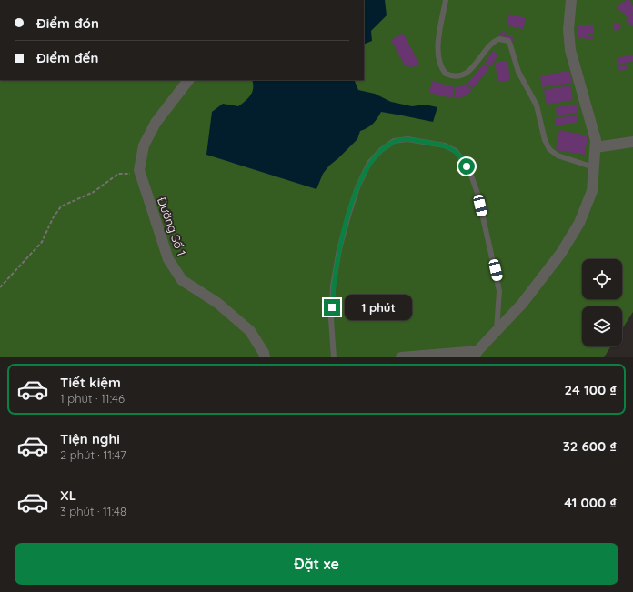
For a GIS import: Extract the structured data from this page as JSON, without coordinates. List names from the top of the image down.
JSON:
{
  "streets": {
    "street": ["Đường Số 1"]
  },
  "page": {
    "banner": ["Điểm đón", "Điểm đến"],
    "bubble": "1 phút",
    "list": [
      {
        "name": "Tiết kiệm",
        "note": "1 phút · 11:46",
        "value": "24 100 ₫"
      },
      {
        "name": "Tiện nghi",
        "note": "2 phút · 11:47",
        "value": "32 600 ₫"
      },
      {
        "name": "XL",
        "note": "3 phút · 11:48",
        "value": "41 000 ₫"
      }
    ],
    "buttons": "Đặt xe"
  }
}
